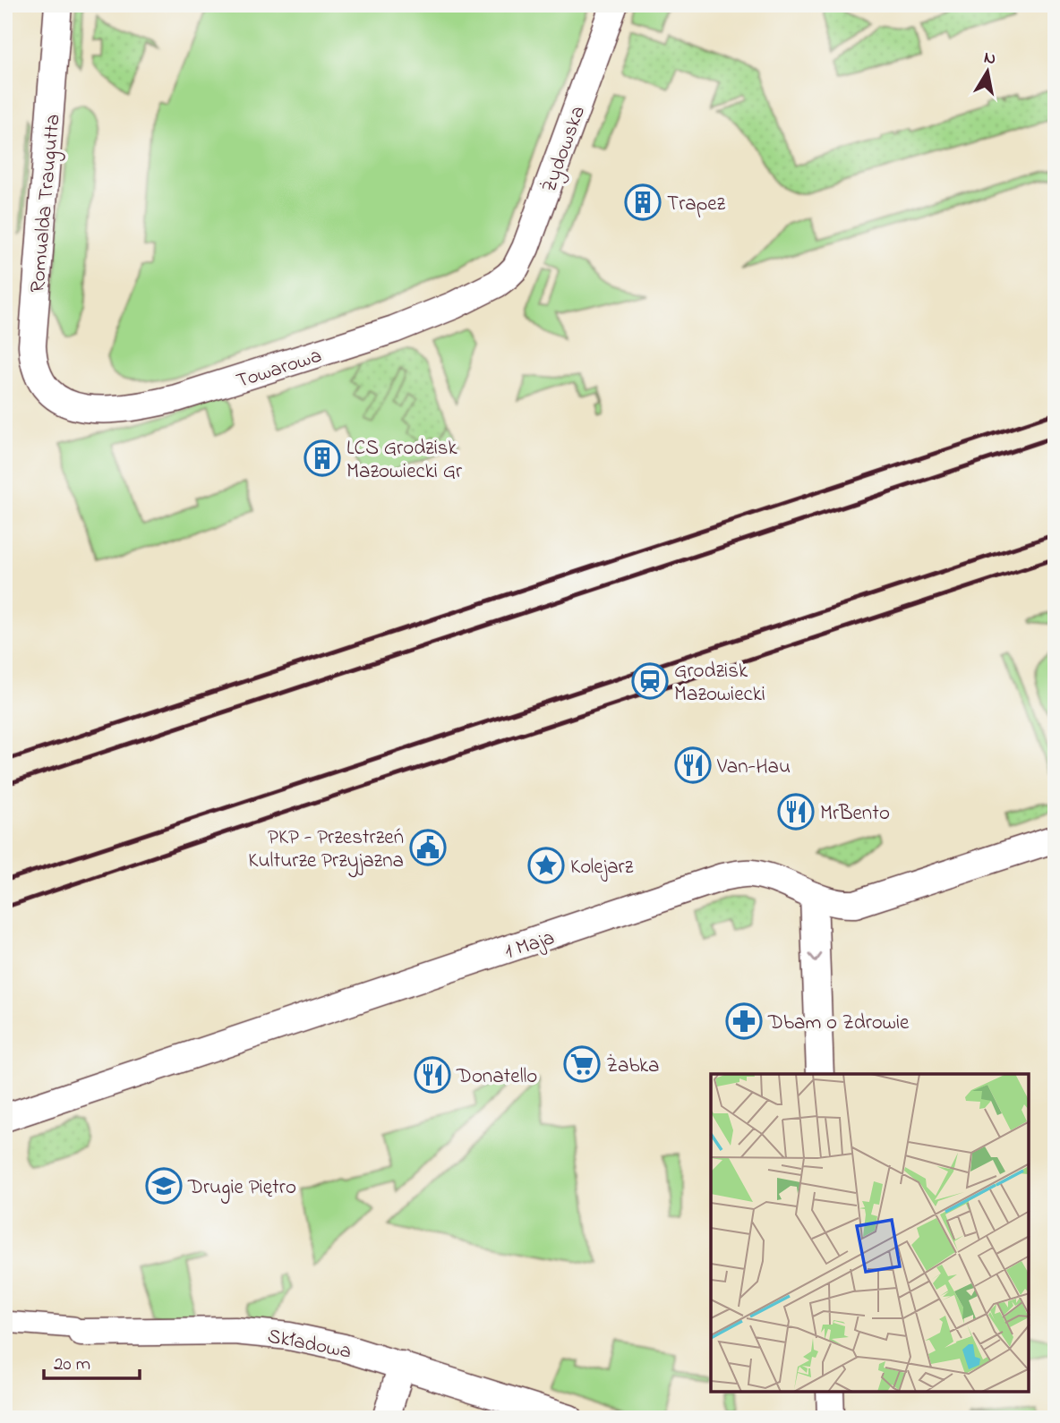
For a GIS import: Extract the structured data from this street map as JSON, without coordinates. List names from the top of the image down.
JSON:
{
  "streets": {
    "street": [
      "Żydowska",
      "Romualda Traugutta",
      "Towarowa",
      "1 Maja",
      "Składowa"
    ]
  },
  "crossings": [
    ["Żydowska", "Towarowa"],
    ["Romualda Traugutta", "Towarowa"]
  ],
  "places": {
    "building": ["Trapez", "LCS Grodzisk Mazowiecki Gr"],
    "station": ["Grodzisk Mazowiecki"],
    "restaurant": ["Van-Hau", "MrBento", "Donatello"],
    "public building": ["PKP - Przestrzeń Kulturze Przyjazna"],
    "place": ["Kolejarz"],
    "pharmacy": ["Dbam o Zdrowie"],
    "supermarket": ["Żabka"],
    "school or university": ["Drugie Piętro"]
  },
  "scale_bar": "20 m",
  "north": "top"
}
